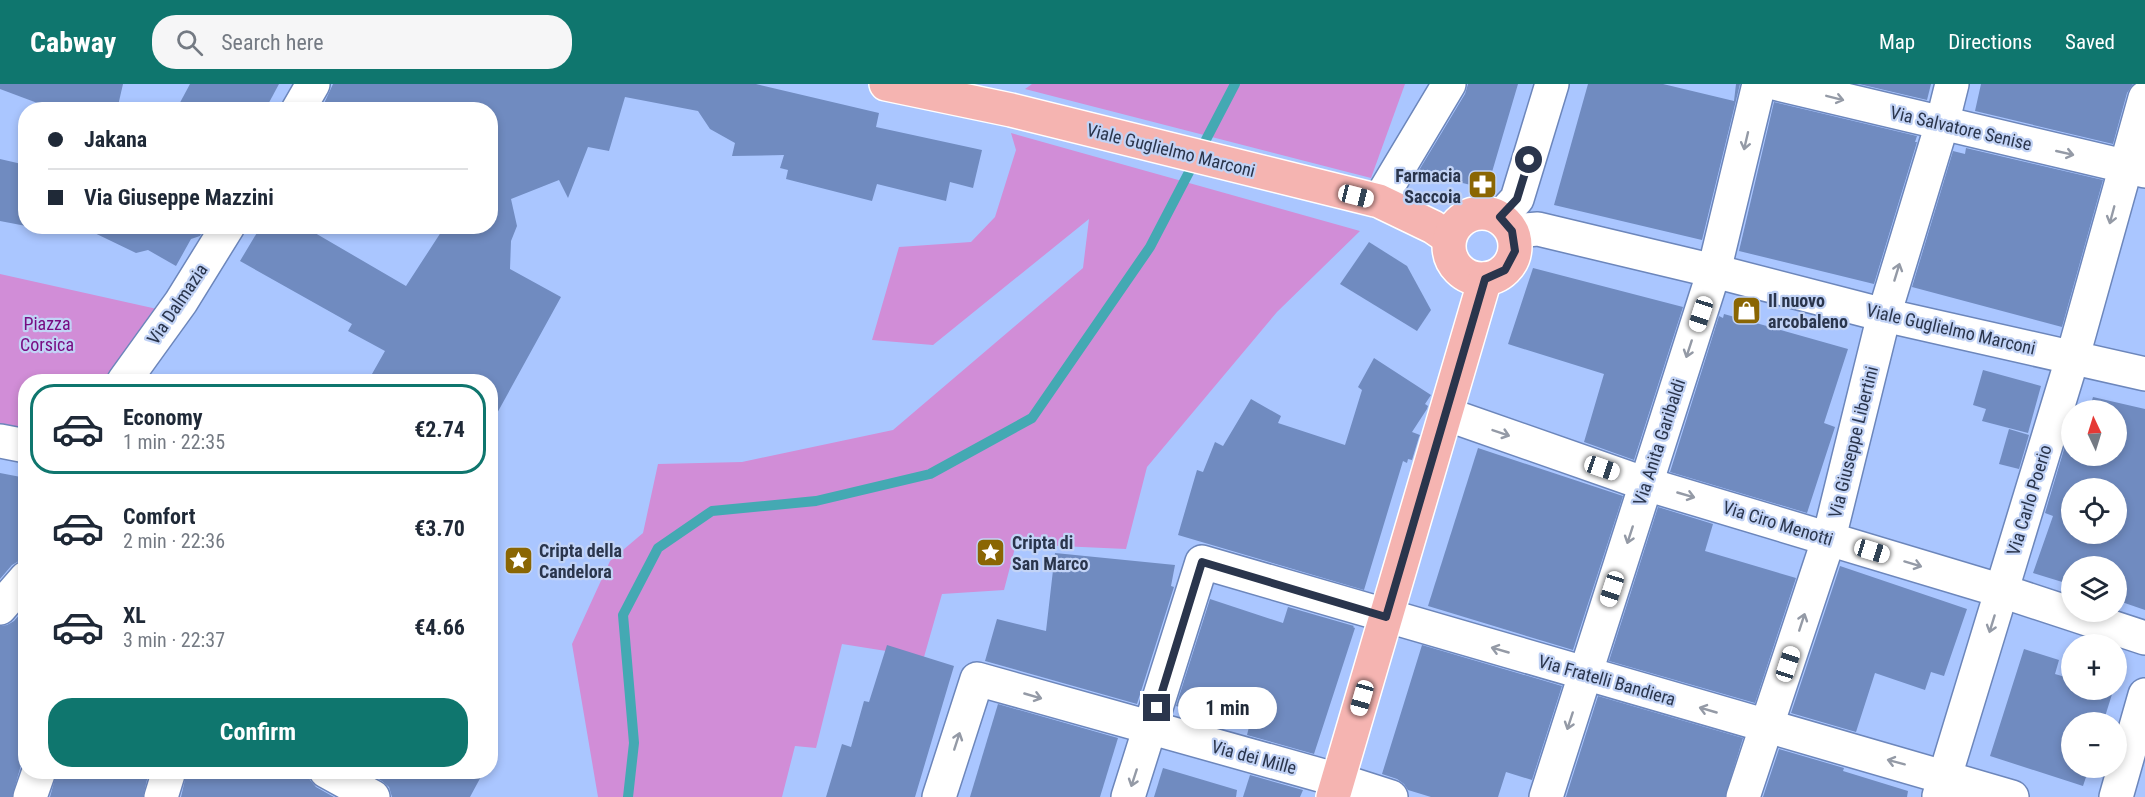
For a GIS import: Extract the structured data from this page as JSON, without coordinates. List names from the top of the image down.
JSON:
{
  "streets": {
    "main road": ["Viale Guglielmo Marconi"],
    "street": [
      "Via Salvatore Senise",
      "Via Dalmazia",
      "Via Anita Garibaldi",
      "Via Giuseppe Libertini",
      "Via Carlo Poerio",
      "Via Ciro Menotti",
      "Via Fratelli Bandiera",
      "Via dei Mille"
    ]
  },
  "crossings": [
    ["Via Salvatore Senise", "Via Giuseppe Libertini"],
    ["Via Salvatore Senise", "Via Carlo Poerio"],
    ["Viale Guglielmo Marconi", "Via Anita Garibaldi"],
    ["Viale Guglielmo Marconi", "Via Giuseppe Libertini"],
    ["Viale Guglielmo Marconi", "Via Carlo Poerio"],
    ["Via Anita Garibaldi", "Via Ciro Menotti"],
    ["Via Anita Garibaldi", "Via Fratelli Bandiera"],
    ["Via Giuseppe Libertini", "Via Ciro Menotti"],
    ["Via Giuseppe Libertini", "Via Fratelli Bandiera"],
    ["Via Carlo Poerio", "Via Ciro Menotti"],
    ["Via Carlo Poerio", "Via Fratelli Bandiera"],
    ["Via Fratelli Bandiera", "Via dei Mille"]
  ],
  "one_way": [
    "Via Salvatore Senise",
    "Via Anita Garibaldi",
    "Via Giuseppe Libertini",
    "Via Carlo Poerio",
    "Via Ciro Menotti",
    "Via Fratelli Bandiera"
  ],
  "parks": ["Piazza Corsica"],
  "places": {
    "pharmacy": ["Farmacia Saccoia"],
    "shop": ["Il nuovo arcobaleno"],
    "place": ["Cripta di San Marco", "Cripta della Candelora"]
  },
  "north": "top",
  "page": {
    "header": "Cabway",
    "search": "Search here",
    "nav": ["Map", "Directions", "Saved"],
    "banner": ["Jakana", "Via Giuseppe Mazzini"],
    "list": [
      {
        "name": "Economy",
        "note": "1 min · 22:35",
        "value": "€2.74"
      },
      {
        "name": "Comfort",
        "note": "2 min · 22:36",
        "value": "€3.70"
      },
      {
        "name": "XL",
        "note": "3 min · 22:37",
        "value": "€4.66"
      }
    ],
    "map_buttons": ["+", "−"],
    "buttons": "Confirm",
    "bubble": "1 min"
  }
}
